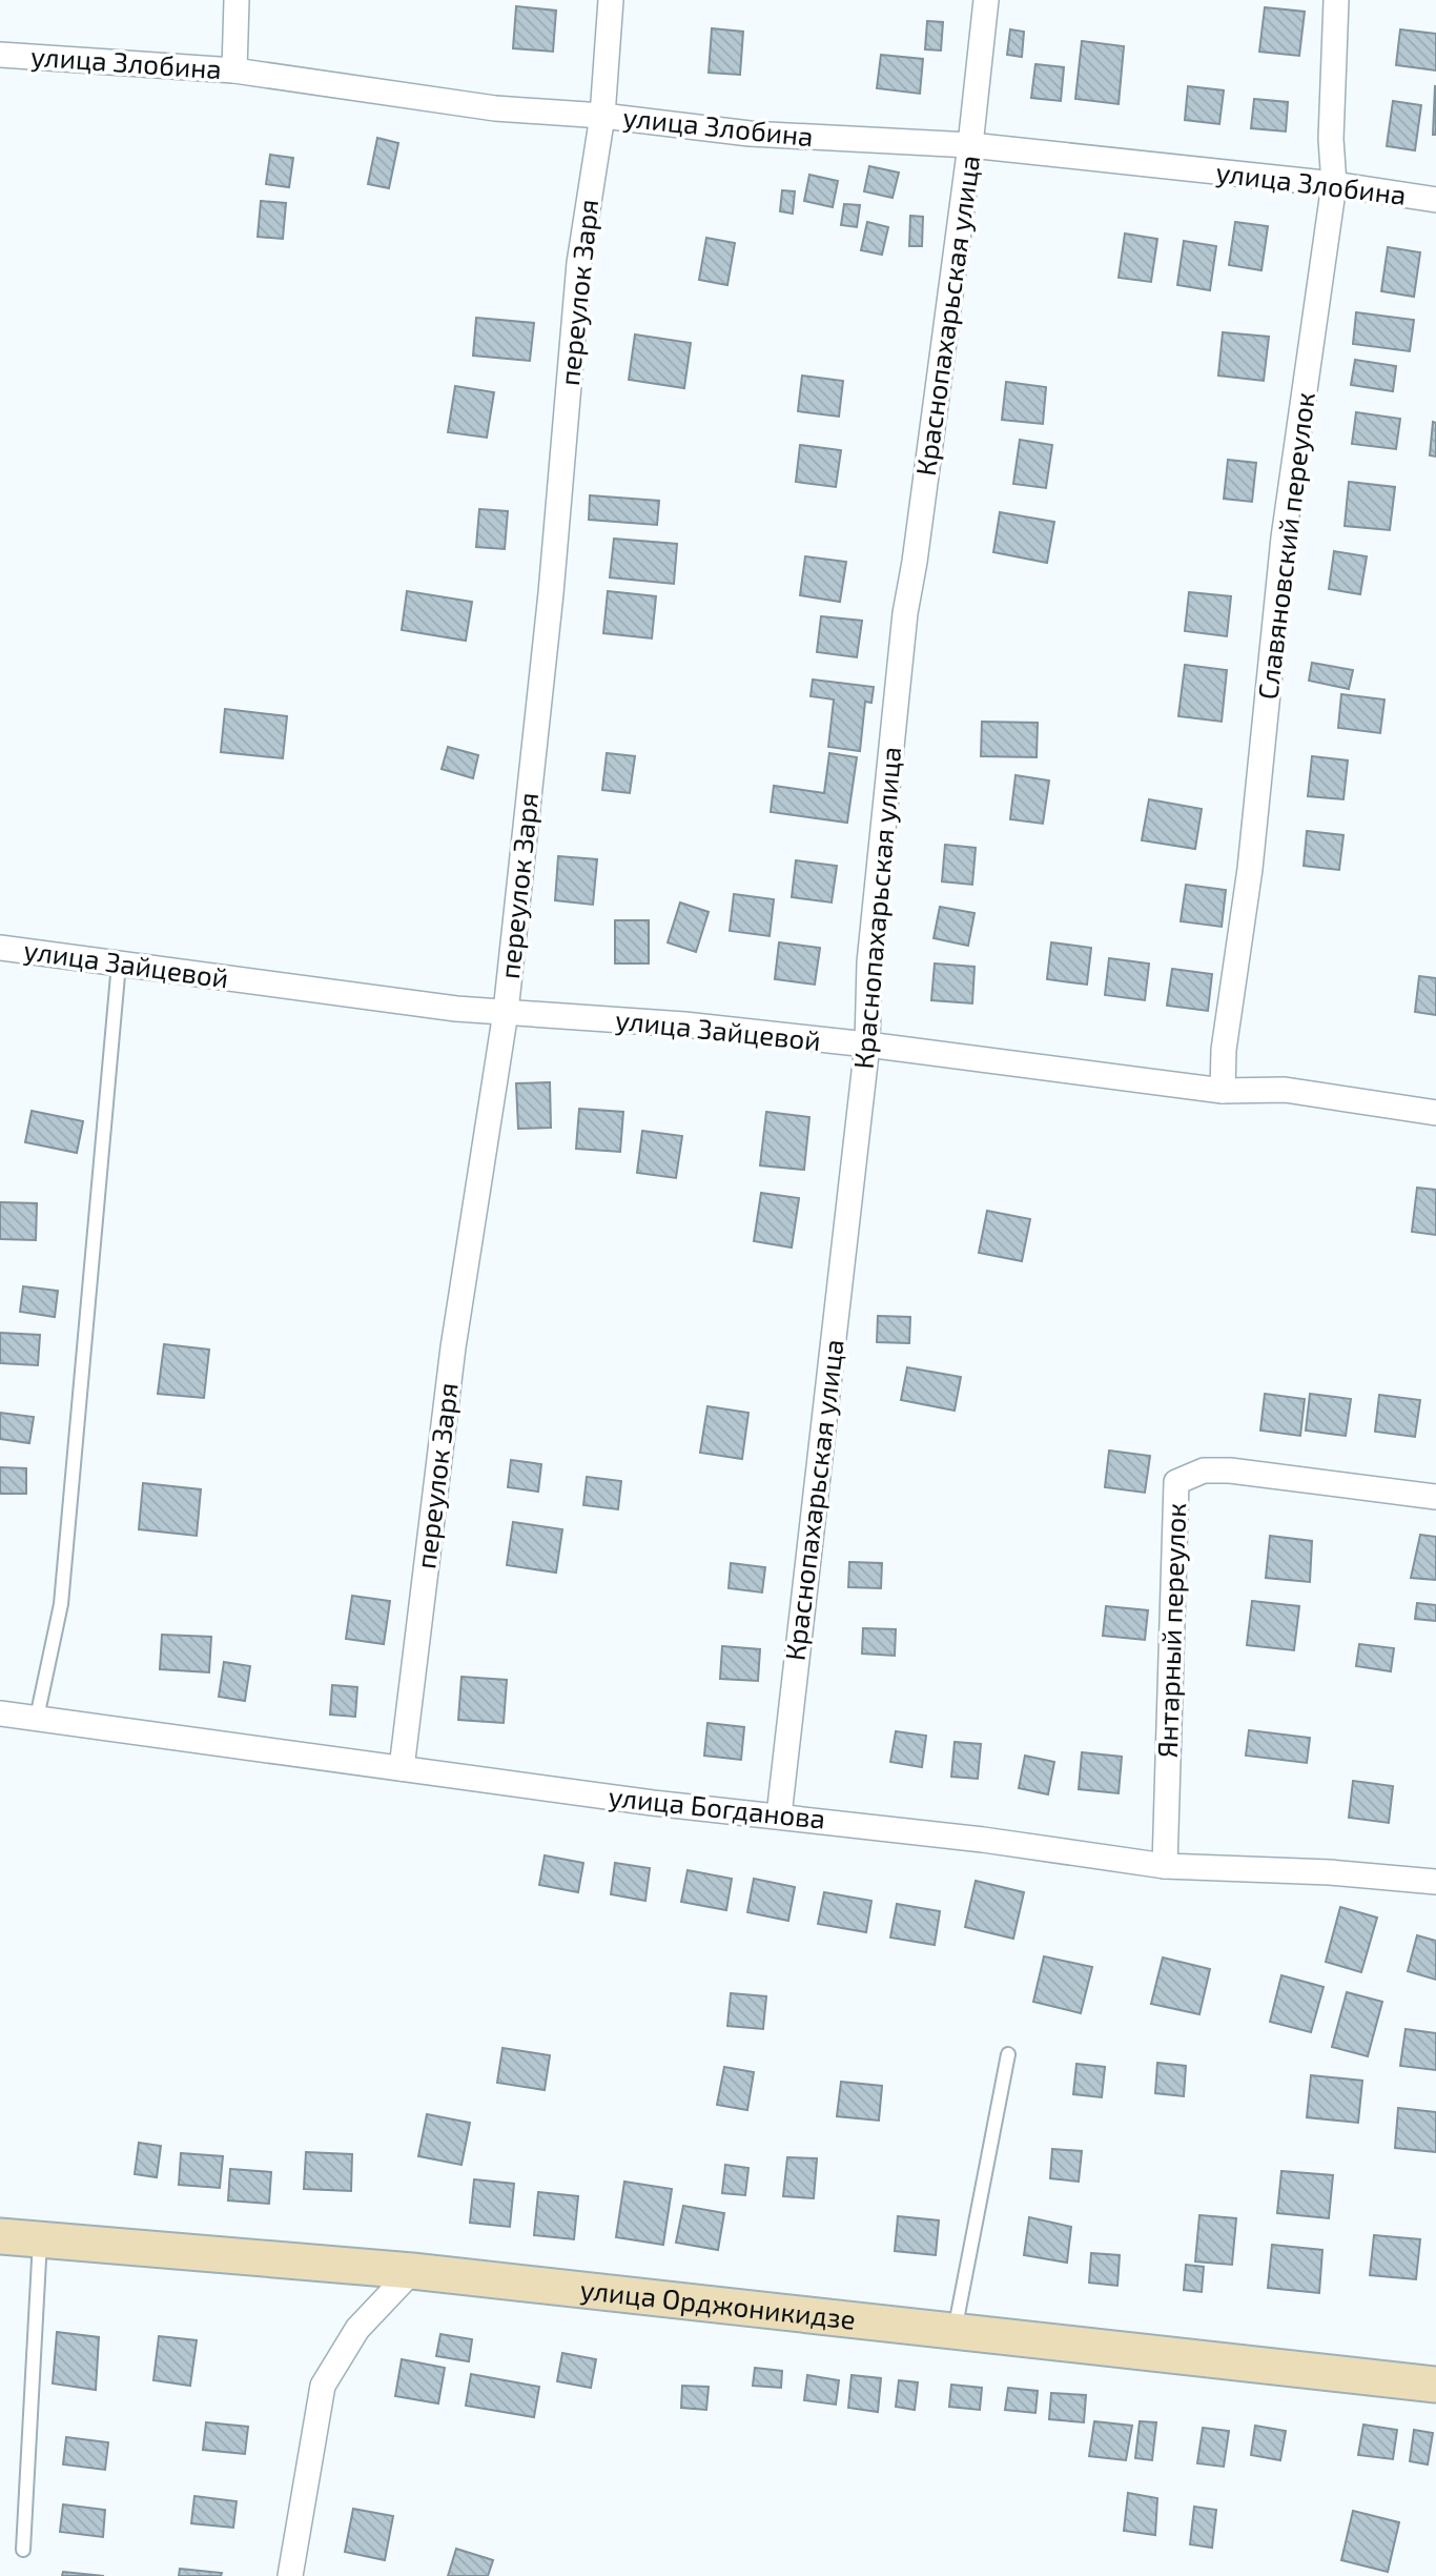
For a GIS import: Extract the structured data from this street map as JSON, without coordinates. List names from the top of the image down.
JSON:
{
  "streets": {
    "street": [
      "улица Злобина",
      "переулок Заря",
      "Краснопахарьская улица",
      "Славяновский переулок",
      "улица Зайцевой",
      "Янтарный переулок",
      "улица Богданова",
      "улица Орджоникидзе"
    ]
  },
  "crossings": [
    ["улица Злобина", "переулок Заря"],
    ["улица Злобина", "Краснопахарьская улица"],
    ["улица Злобина", "Славяновский переулок"],
    ["переулок Заря", "улица Зайцевой"],
    ["переулок Заря", "улица Богданова"],
    ["Краснопахарьская улица", "улица Зайцевой"],
    ["Краснопахарьская улица", "улица Богданова"],
    ["Славяновский переулок", "улица Зайцевой"],
    ["Янтарный переулок", "улица Богданова"]
  ]
}
